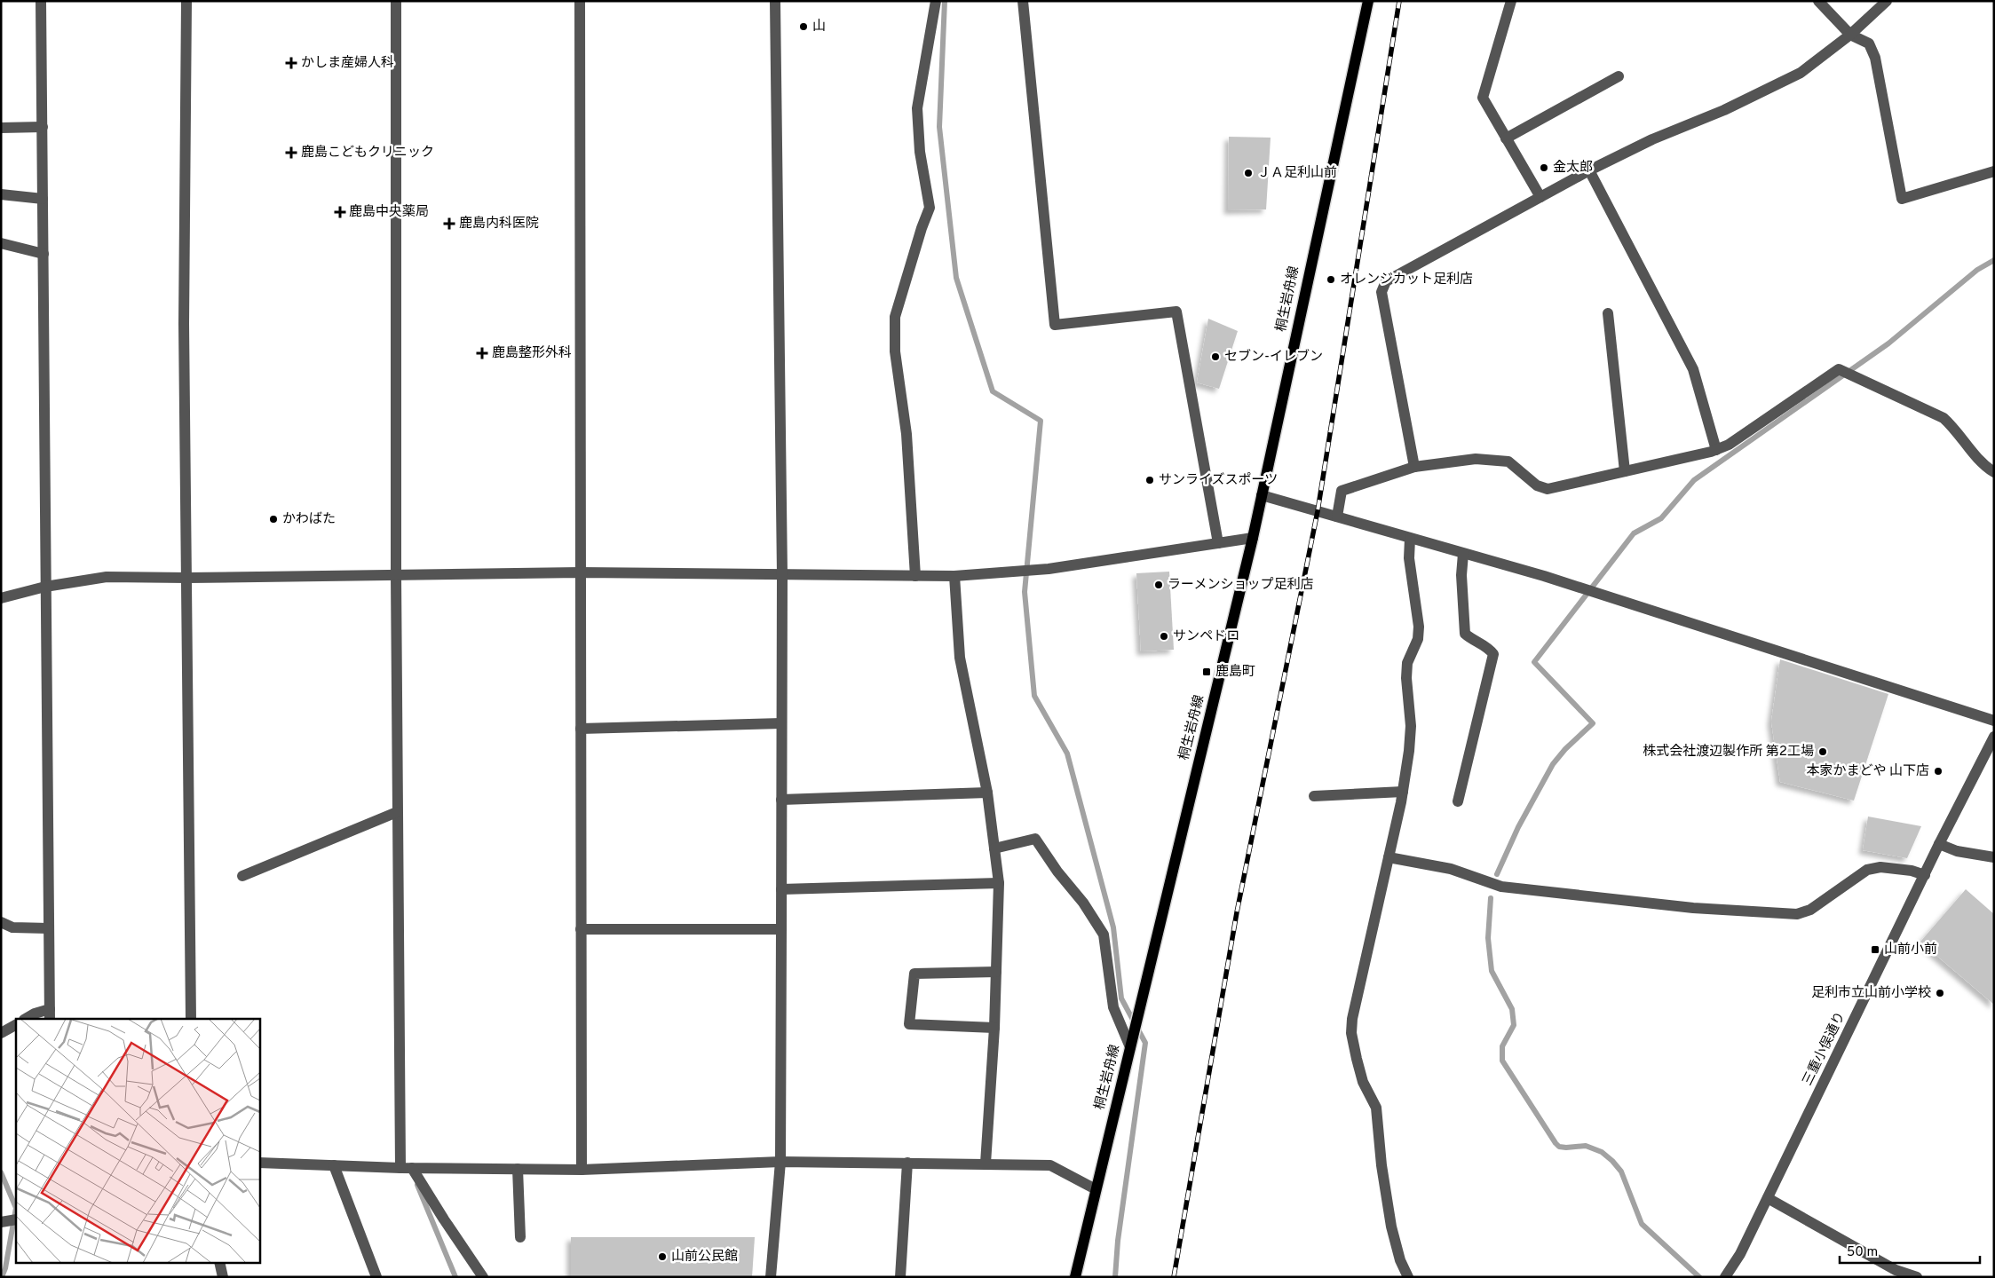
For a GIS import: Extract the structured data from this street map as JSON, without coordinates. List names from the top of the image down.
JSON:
{
  "streets": {
    "main road": ["桐生岩舟線"],
    "street": ["三重小俣通り"]
  },
  "places": {
    "other": [
      "山",
      "金太郎",
      "ＪＡ足利山前",
      "オレンジカット足利店",
      "セブン-イレブン",
      "サンライズスポーツ",
      "かわばた",
      "ラーメンショップ足利店",
      "サンペドロ",
      "株式会社渡辺製作所 第2工場",
      "本家かまどや 山下店",
      "足利市立山前小学校",
      "山前公民館"
    ],
    "health": [
      "かしま産婦人科",
      "鹿島こどもクリニック",
      "鹿島中央薬局",
      "鹿島内科医院",
      "鹿島整形外科"
    ],
    "transit": ["鹿島町", "山前小前"]
  },
  "scale_bar": "50 m"
}
